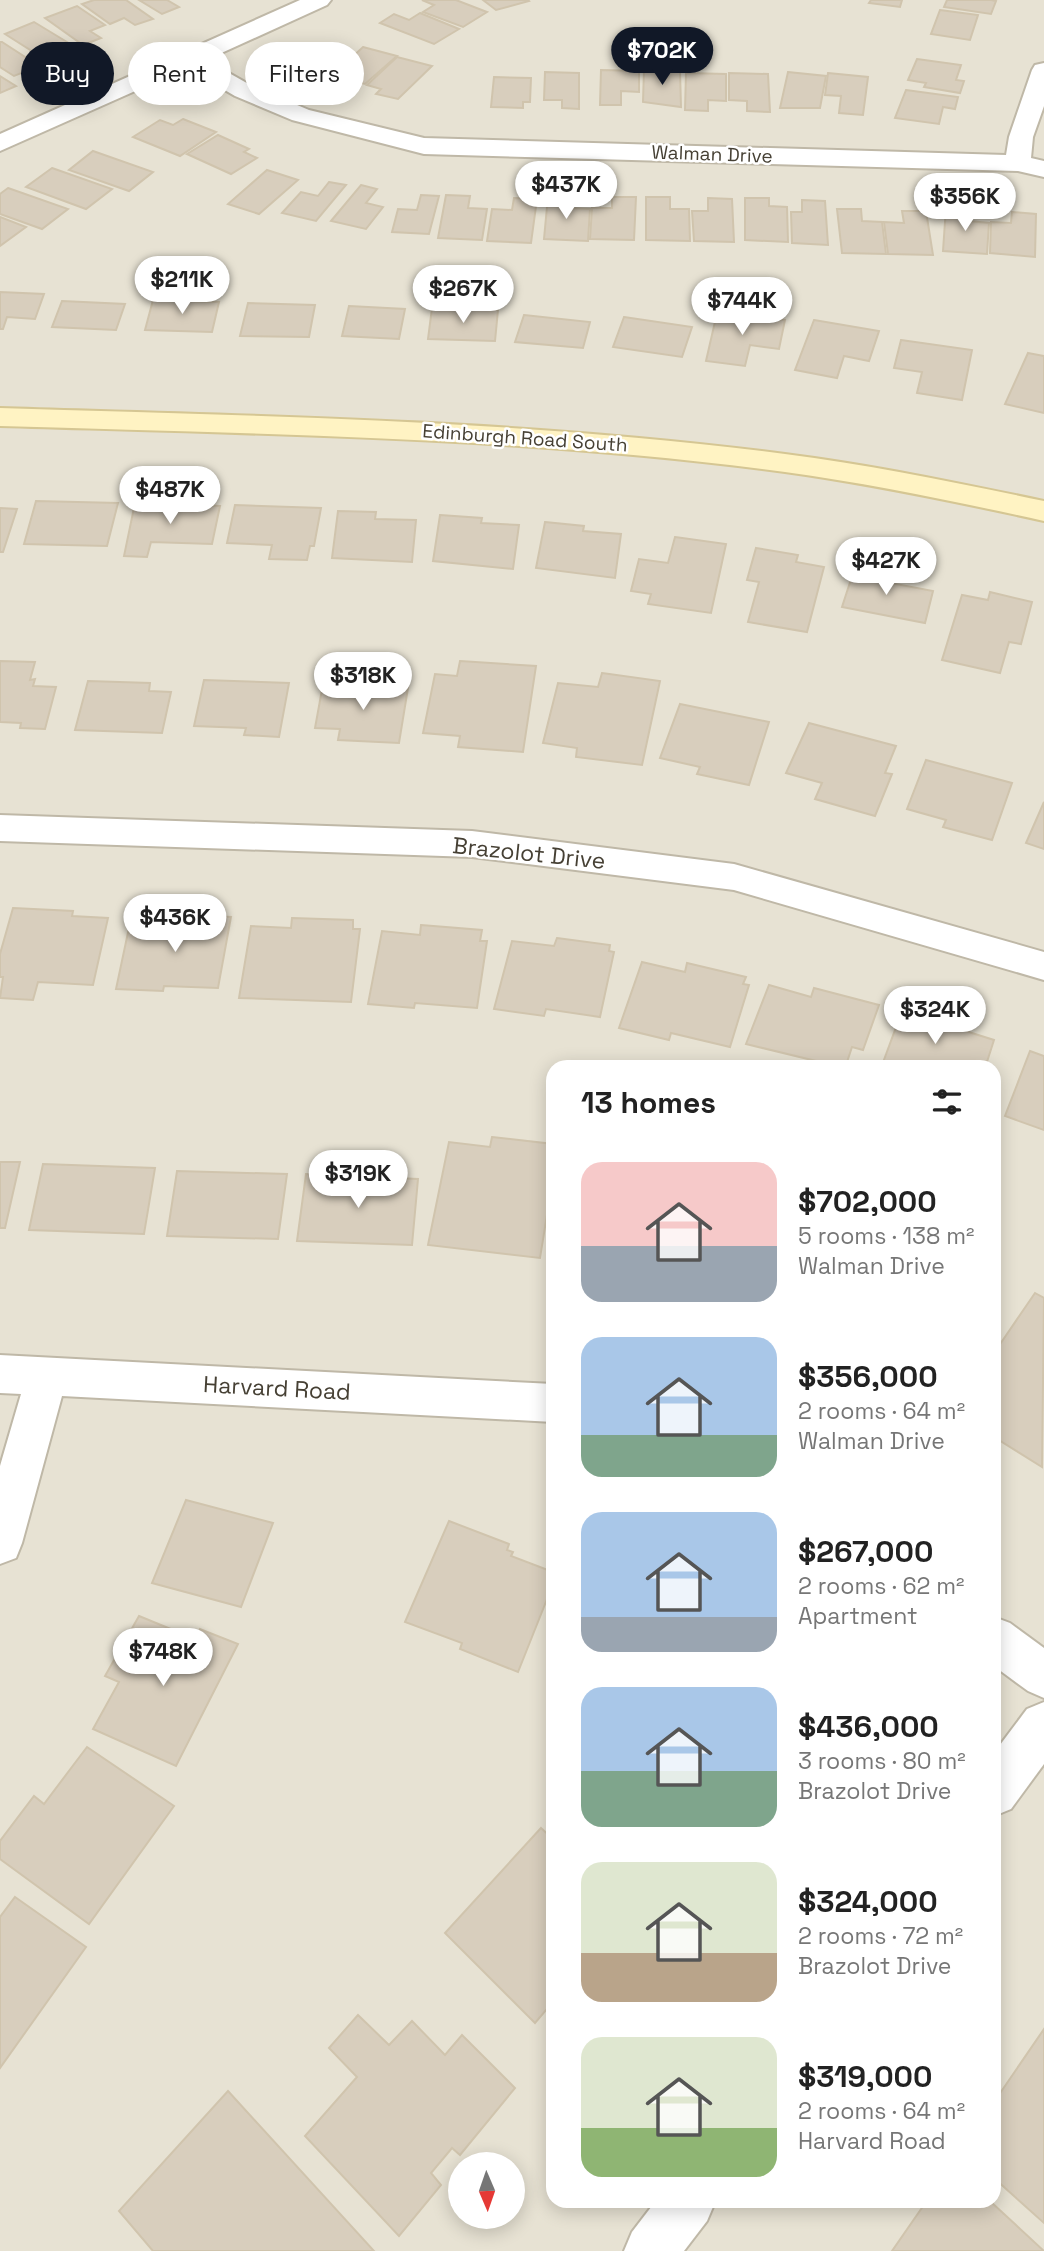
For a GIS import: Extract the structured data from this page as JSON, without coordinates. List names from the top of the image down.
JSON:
{
  "streets": {
    "main road": ["Edinburgh Road South"],
    "street": ["Walman Drive", "Brazolot Drive", "Harvard Road"]
  },
  "north": "bottom",
  "page": {
    "price": [
      "$702K",
      "$437K",
      "$356K",
      "$211K",
      "$267K",
      "$744K",
      "$487K",
      "$427K",
      "$318K",
      "$436K",
      "$324K",
      "$319K",
      "$748K"
    ],
    "chip": ["Buy", "Rent", "Filters"],
    "heading": "13 homes",
    "list": [
      {
        "name": "$702,000",
        "note": "5 rooms · 138 m² · Walman Drive"
      },
      {
        "name": "$356,000",
        "note": "2 rooms · 64 m² · Walman Drive"
      },
      {
        "name": "$267,000",
        "note": "2 rooms · 62 m² · Apartment"
      },
      {
        "name": "$436,000",
        "note": "3 rooms · 80 m² · Brazolot Drive"
      },
      {
        "name": "$324,000",
        "note": "2 rooms · 72 m² · Brazolot Drive"
      },
      {
        "name": "$319,000",
        "note": "2 rooms · 64 m² · Harvard Road"
      }
    ]
  }
}
